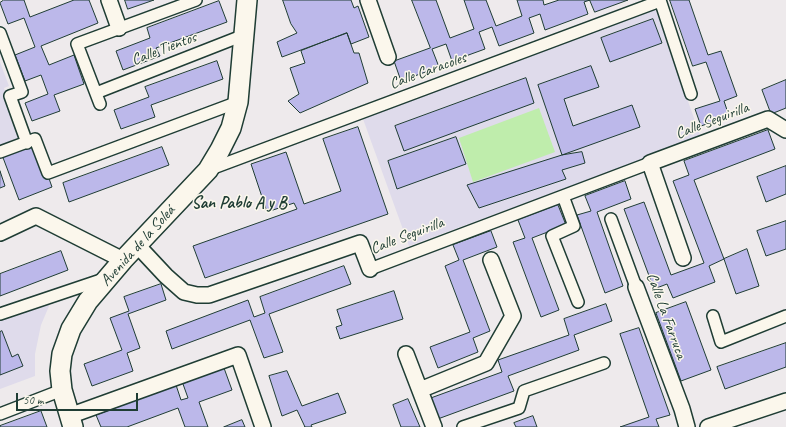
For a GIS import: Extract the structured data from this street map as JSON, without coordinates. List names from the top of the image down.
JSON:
{
  "streets": {
    "street": [
      "Calle Tientos",
      "Calle Caracoles",
      "Calle Seguirilla",
      "Avenida de la Soleá",
      "Calle La Farruca"
    ]
  },
  "crossings": [
    ["Calle Tientos", "Avenida de la Soleá"],
    ["Calle Caracoles", "Avenida de la Soleá"],
    ["Calle Seguirilla", "Avenida de la Soleá"]
  ],
  "districts": ["San Pablo A y B"],
  "scale_bar": "50 m"
}
